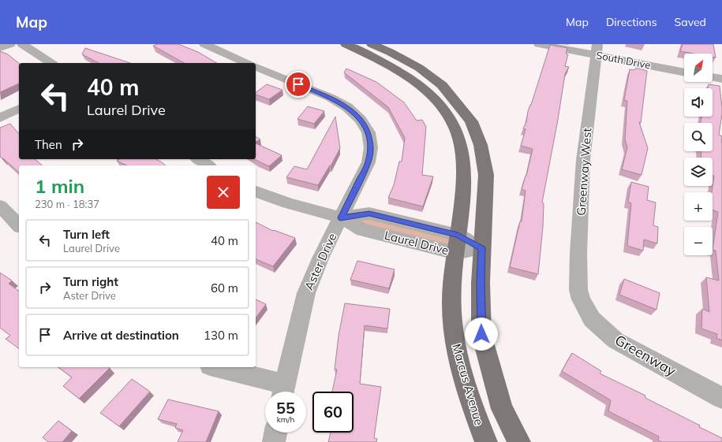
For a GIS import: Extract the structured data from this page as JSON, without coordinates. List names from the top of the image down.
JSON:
{
  "streets": {
    "main road": ["Marcus Avenue"],
    "street": [
      "South Drive",
      "Greenway West",
      "Laurel Drive",
      "Aster Drive",
      "Greenway"
    ]
  },
  "crossings": [
    ["South Drive", "Greenway West"],
    ["Greenway West", "Greenway"],
    ["Laurel Drive", "Aster Drive"],
    ["Laurel Drive", "Marcus Avenue"]
  ],
  "north": "top right",
  "page": {
    "header": "Map",
    "nav": ["Map", "Directions", "Saved"],
    "map_buttons": ["+", "−"],
    "turn": ["40 m", "Laurel Drive"],
    "then": "Then",
    "heading": ["1 min", "230 m · 18:37"],
    "list": [
      {
        "name": "Turn left",
        "note": "Laurel Drive",
        "value": "40 m"
      },
      {
        "name": "Turn right",
        "note": "Aster Drive",
        "value": "60 m"
      },
      {
        "name": "Arrive at destination",
        "value": "130 m"
      }
    ],
    "speed": "55 km/h",
    "limit": "60"
  }
}
